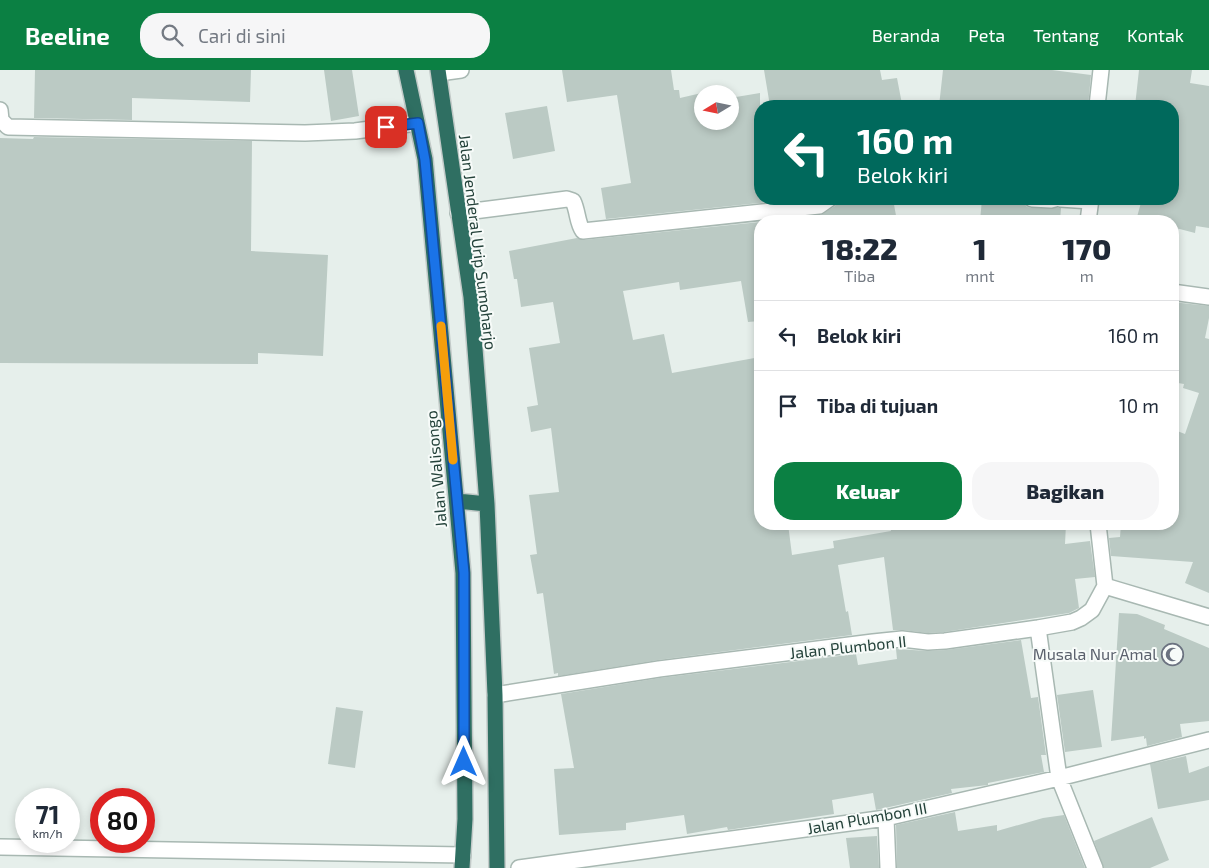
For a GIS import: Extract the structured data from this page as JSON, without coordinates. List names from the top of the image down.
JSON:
{
  "streets": {
    "highway": ["Jalan Jenderal Urip Sumoharjo", "Jalan Walisongo"],
    "street": ["Jalan Plumbon II", "Jalan Plumbon III"]
  },
  "crossings": [
    ["Jalan Jenderal Urip Sumoharjo", "Jalan Plumbon II"]
  ],
  "places": {
    "mosque": ["Musala Nur Amal"]
  },
  "north": "left",
  "page": {
    "header": "Beeline",
    "search": "Cari di sini",
    "nav": [
      "Beranda",
      "Peta",
      "Tentang",
      "Kontak"
    ],
    "turn": ["160 m", "Belok kiri"],
    "eta": [
      "18:22",
      "Tiba",
      "1",
      "mnt",
      "170",
      "m"
    ],
    "list": [
      {
        "name": "Belok kiri",
        "value": "160 m"
      },
      {
        "name": "Tiba di tujuan",
        "value": "10 m"
      }
    ],
    "buttons": ["Keluar", "Bagikan"],
    "speed": "71 km/h",
    "limit": "80"
  }
}
